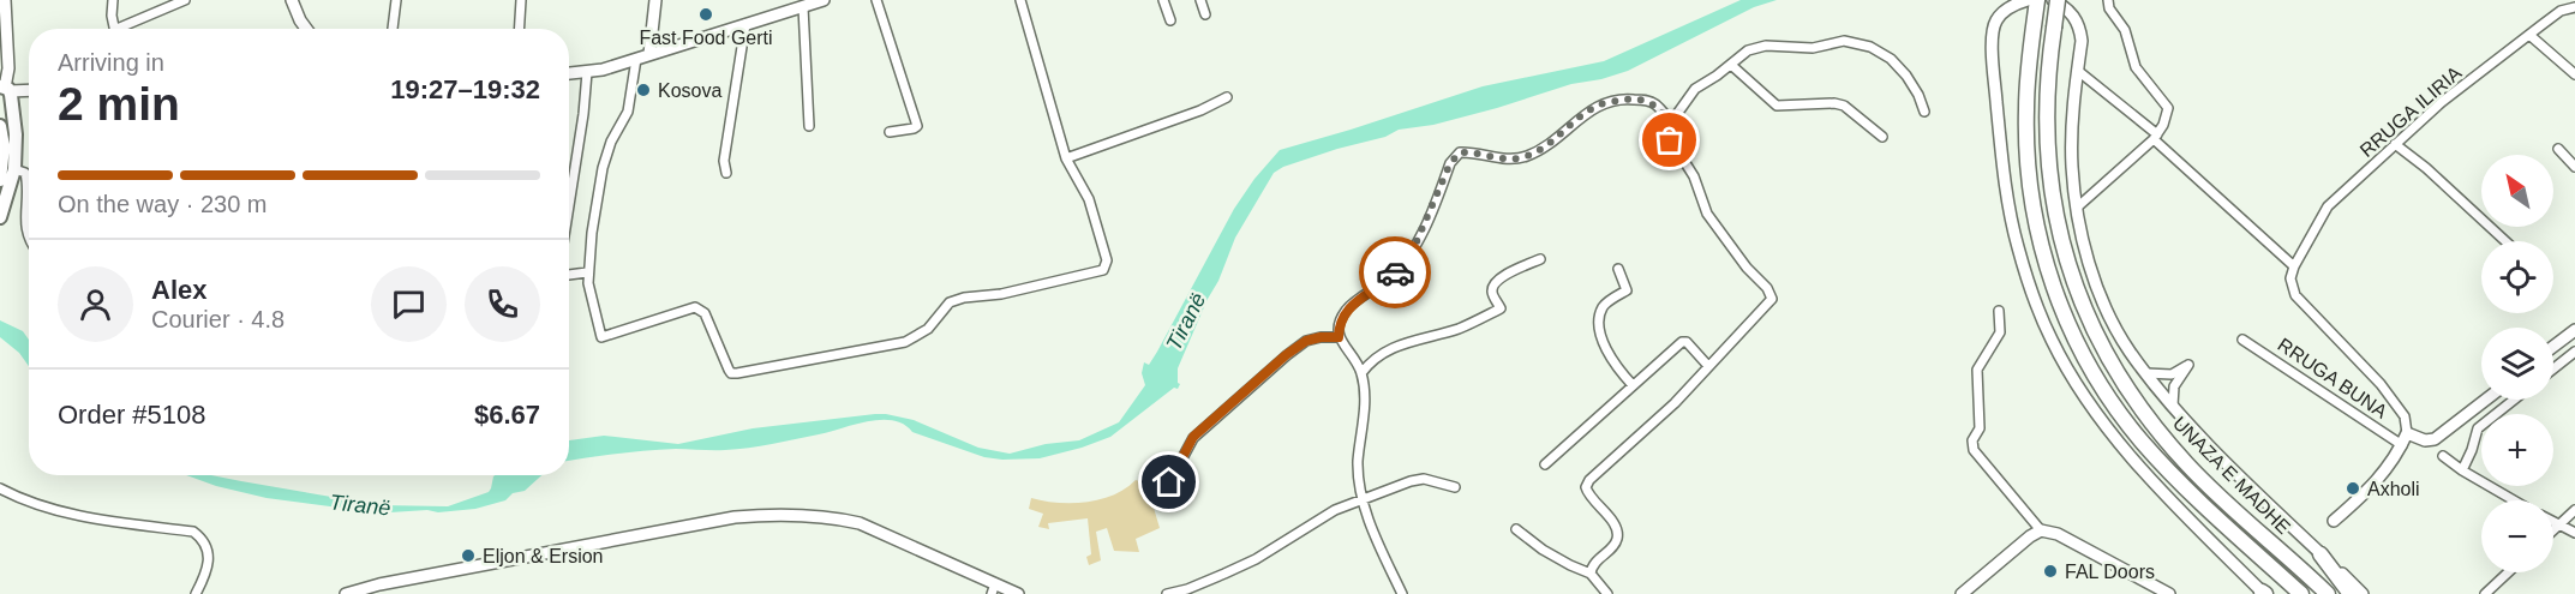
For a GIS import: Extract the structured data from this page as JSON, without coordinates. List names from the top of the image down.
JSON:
{
  "streets": {
    "highway": ["UNAZA E MADHE"],
    "main road": ["RRUGA BUNA"],
    "street": ["RRUGA ILIRIA"]
  },
  "water": ["Tiranë"],
  "places": [
    "Fast Food Gerti",
    "Kosova",
    "Axholi",
    "Eljon & Ersion",
    "FAL Doors"
  ],
  "north": "top left",
  "page": {
    "heading": ["2 min", "Arriving in", "19:27–19:32"],
    "panel": [
      "Alex",
      "Courier · 4.8",
      "Order #5108",
      "$6.67"
    ],
    "bar": "On the way · 230 m",
    "map_buttons": ["+", "−"]
  }
}
